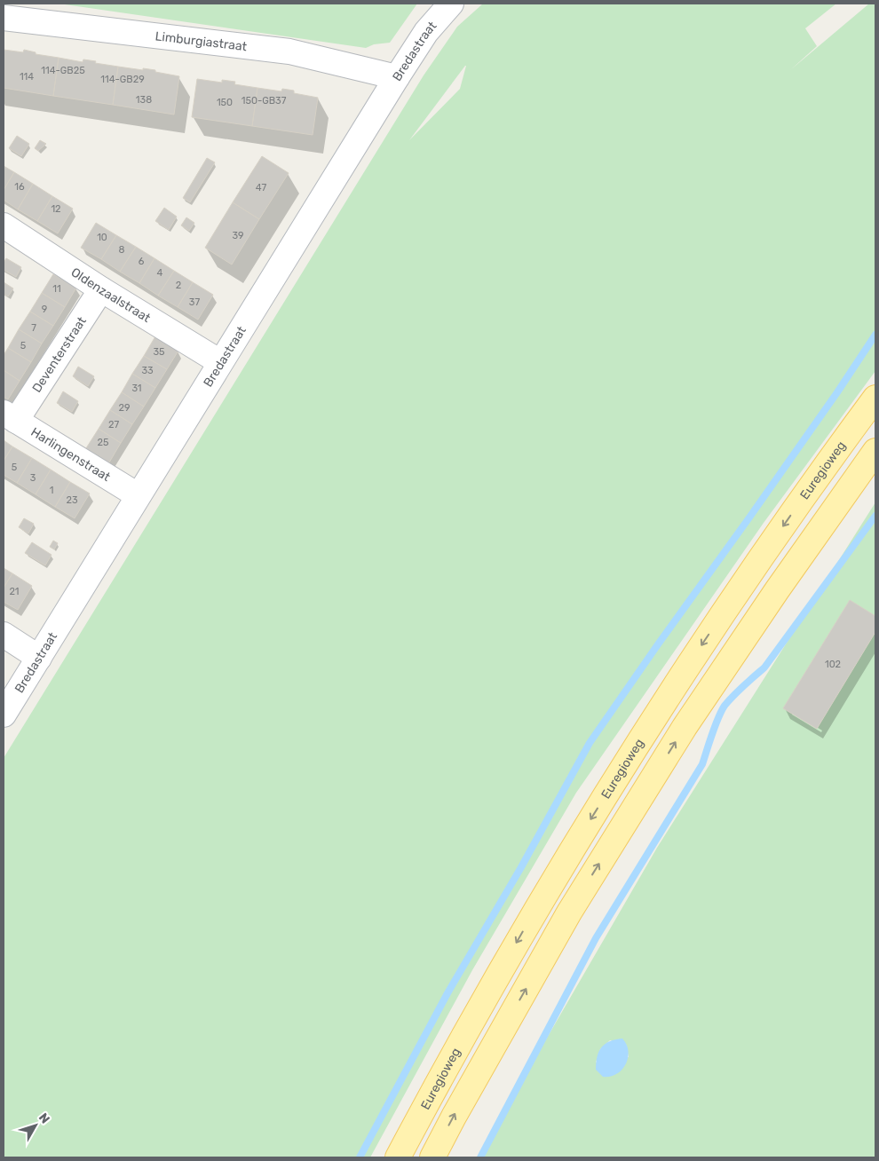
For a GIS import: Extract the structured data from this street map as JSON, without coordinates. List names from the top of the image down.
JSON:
{
  "streets": {
    "main road": ["Euregioweg"],
    "street": [
      "Limburgiastraat",
      "Bredastraat",
      "Oldenzaalstraat",
      "Deventerstraat",
      "Harlingenstraat"
    ]
  },
  "crossings": [
    ["Limburgiastraat", "Bredastraat"],
    ["Bredastraat", "Oldenzaalstraat"],
    ["Bredastraat", "Harlingenstraat"],
    ["Oldenzaalstraat", "Deventerstraat"],
    ["Deventerstraat", "Harlingenstraat"]
  ],
  "house_numbers": [
    "114-GB25",
    "114",
    "114-GB29",
    "138",
    "150-GB37",
    "150",
    "16",
    "47",
    "12",
    "39",
    "10",
    "8",
    "6",
    "4",
    "2",
    "11",
    "37",
    "9",
    "7",
    "5",
    "35",
    "33",
    "31",
    "29",
    "27",
    "25",
    "5",
    "3",
    "1",
    "23",
    "21",
    "102"
  ],
  "north": "top right"
}
